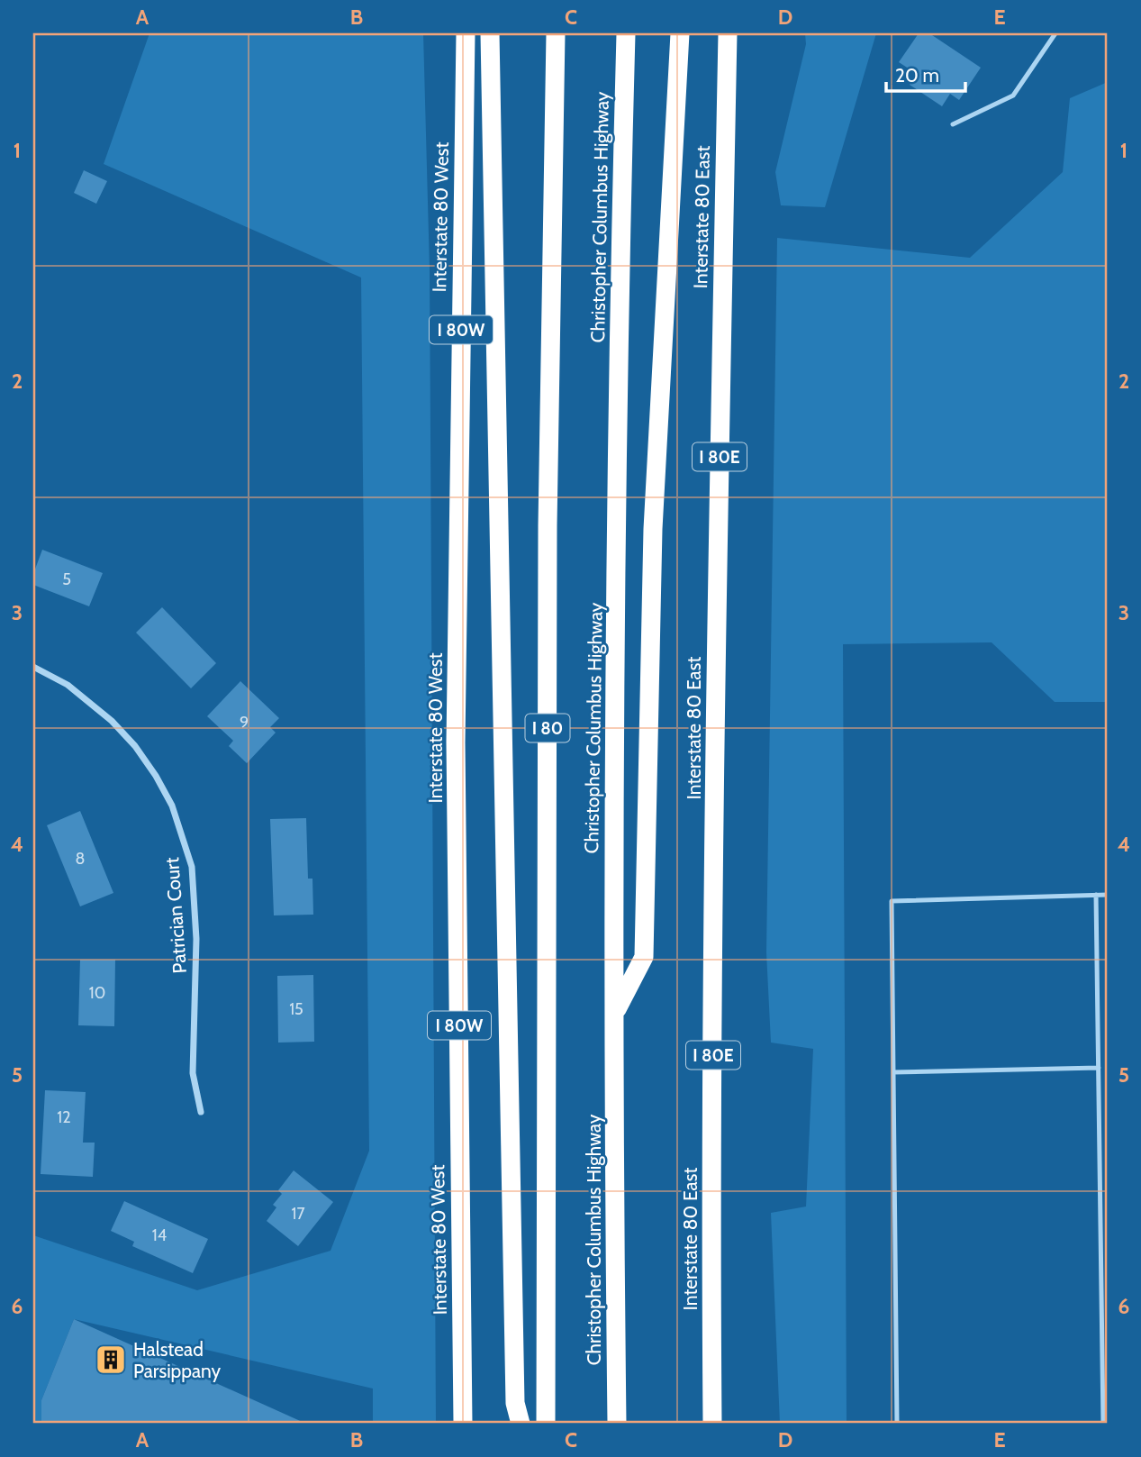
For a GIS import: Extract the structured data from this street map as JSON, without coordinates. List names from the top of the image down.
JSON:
{
  "streets": {
    "highway": [
      "Interstate 80 West",
      "Christopher Columbus Highway",
      "Interstate 80 East",
      "I 80W",
      "I 80E",
      "I 80"
    ],
    "street": ["Patrician Court"]
  },
  "places": {
    "building": ["Halstead Parsippany"]
  },
  "house_numbers": [
    "5",
    "9",
    "8",
    "10",
    "15",
    "12",
    "17",
    "14"
  ],
  "scale_bar": "20 m",
  "grid": {
    "columns": [
      "A",
      "B",
      "C",
      "D",
      "E"
    ],
    "rows": [
      "1",
      "2",
      "3",
      "4",
      "5",
      "6"
    ]
  }
}
